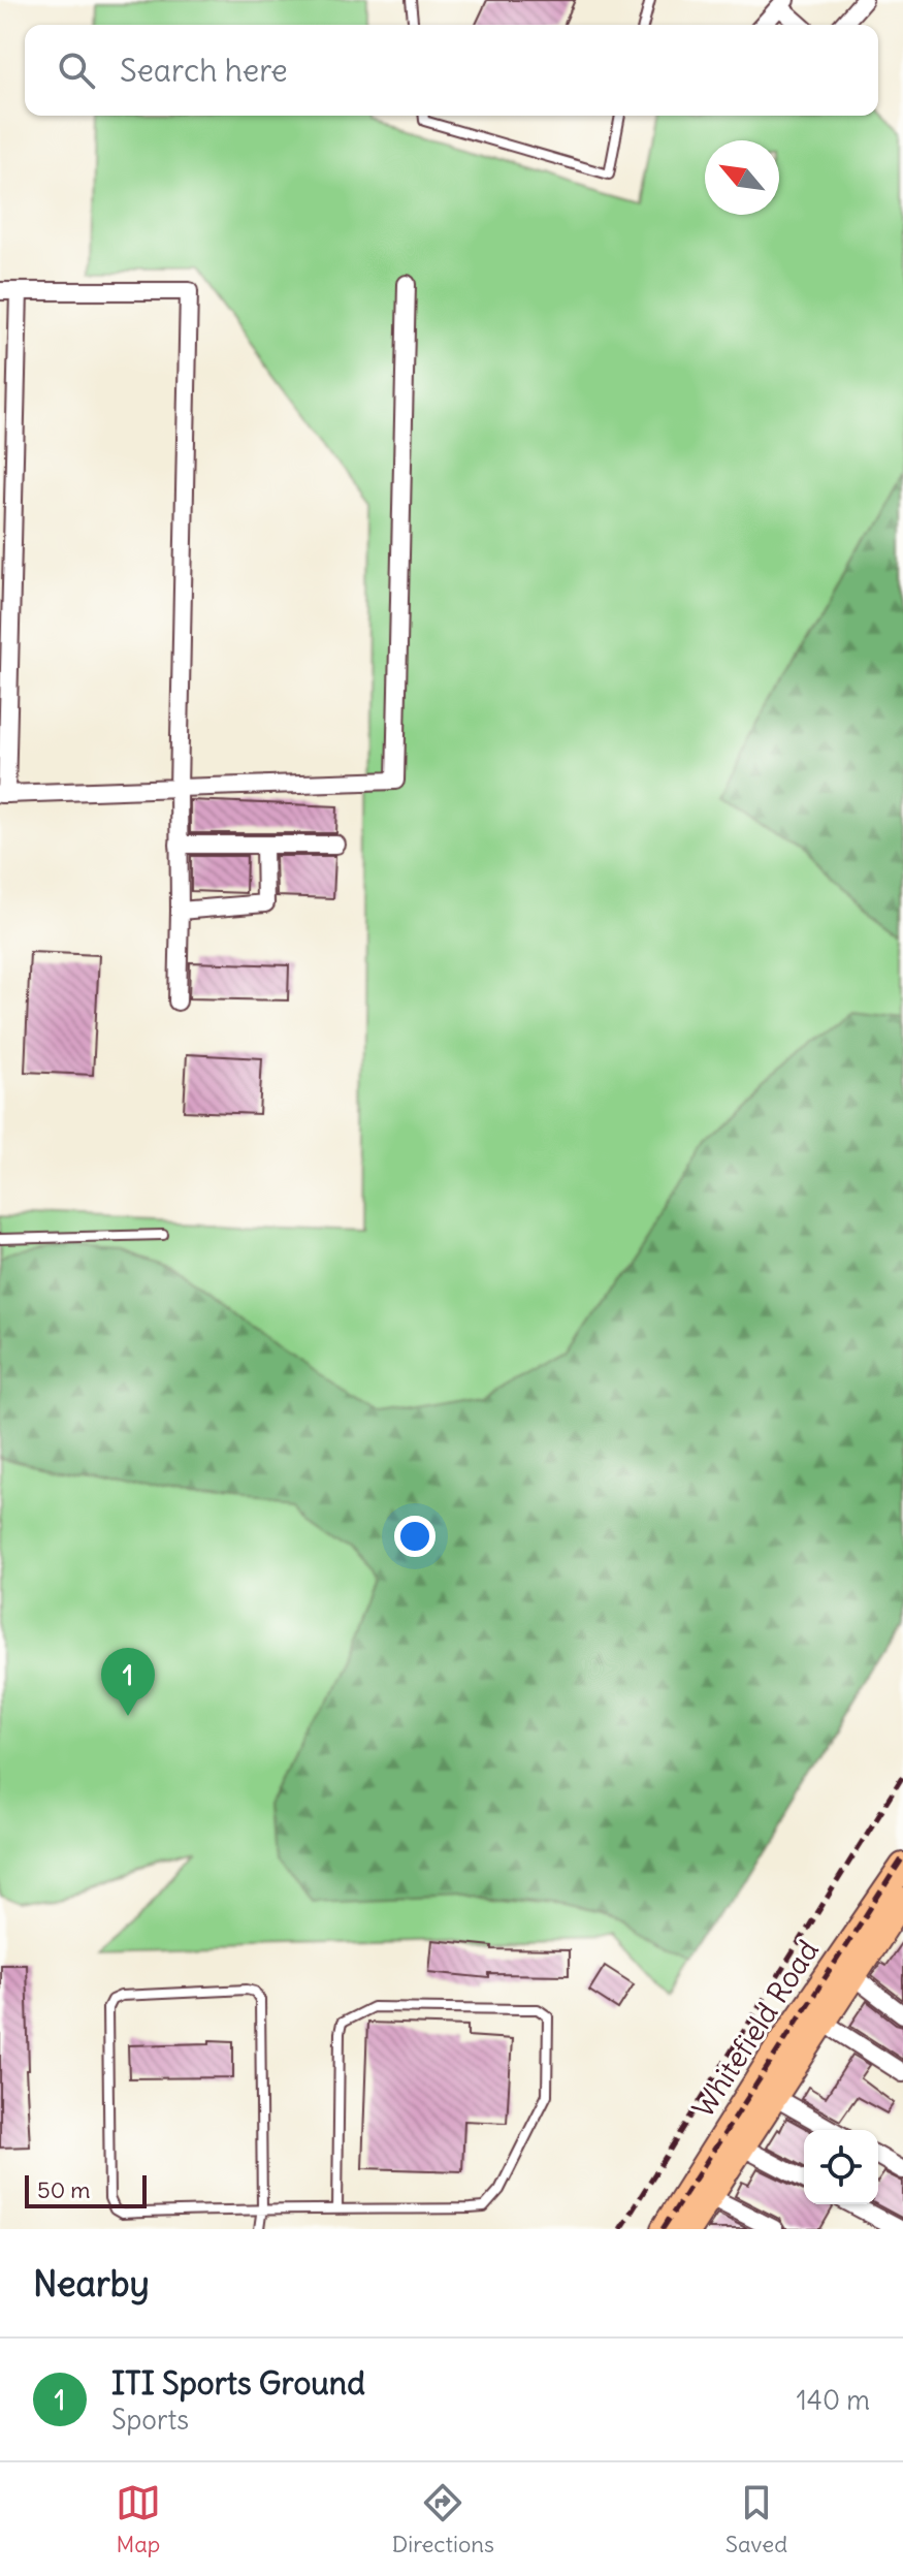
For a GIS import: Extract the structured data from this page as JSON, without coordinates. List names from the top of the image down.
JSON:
{
  "streets": {
    "main road": ["Whitefield Road"]
  },
  "scale_bar": "50 m",
  "north": "top left",
  "page": {
    "search": "Search here",
    "pins": "1",
    "scale": "50 m",
    "heading": "Nearby",
    "list": [
      {
        "mark": "1",
        "name": "ITI Sports Ground",
        "note": "Sports",
        "value": "140 m"
      }
    ],
    "nav": ["Map", "Directions", "Saved"]
  }
}
